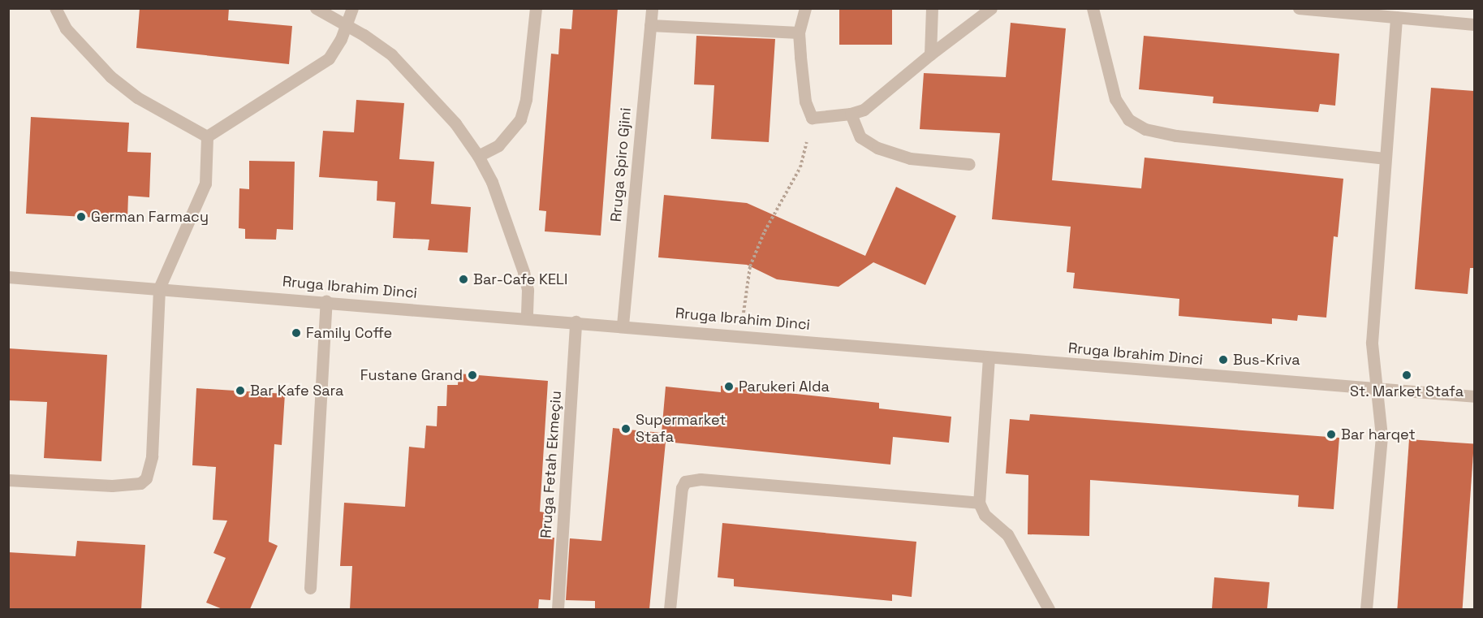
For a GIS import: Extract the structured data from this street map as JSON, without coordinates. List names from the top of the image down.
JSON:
{
  "streets": {
    "street": ["Rruga Spiro Gjini", "Rruga Ibrahim Dinci", "Rruga Fetah Ekmeçiu"]
  },
  "crossings": [
    ["Rruga Spiro Gjini", "Rruga Ibrahim Dinci"],
    ["Rruga Ibrahim Dinci", "Rruga Fetah Ekmeçiu"]
  ],
  "places": [
    "German Farmacy",
    "Bar-Cafe KELI",
    "Family Coffe",
    "Bus-Kriva",
    "Fustane Grand",
    "St. Market Stafa",
    "Parukeri Alda",
    "Bar Kafe Sara",
    "Supermarket Stafa",
    "Bar harqet"
  ]
}
